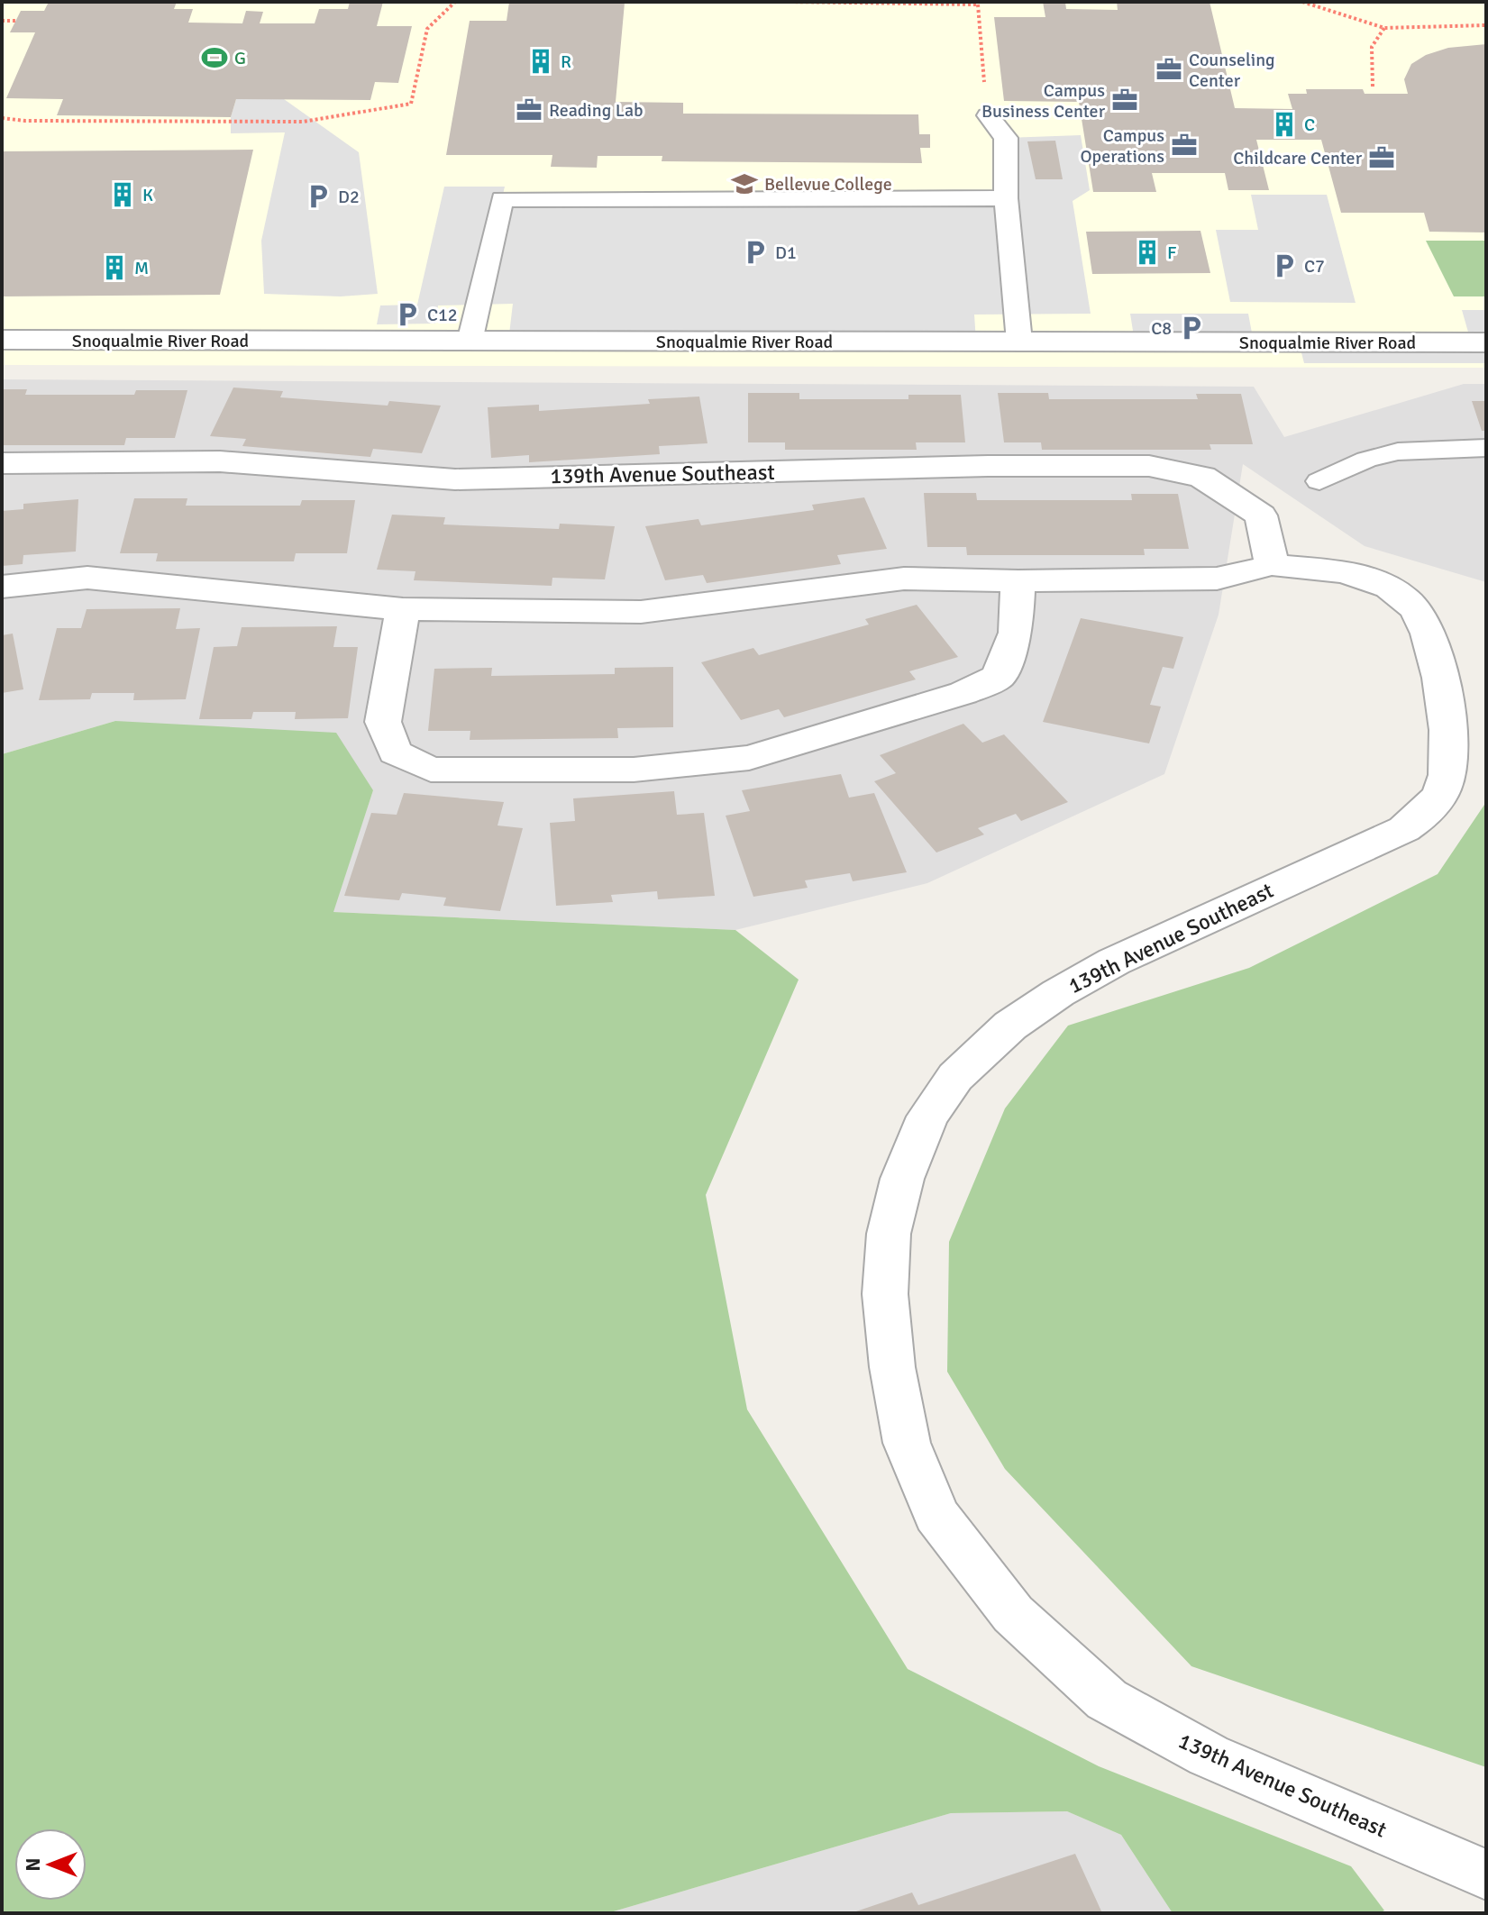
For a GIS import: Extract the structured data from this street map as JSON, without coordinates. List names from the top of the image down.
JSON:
{
  "streets": {
    "street": ["Snoqualmie River Road", "139th Avenue Southeast"]
  },
  "places": {
    "sports": ["G"],
    "building": [
      "R",
      "C",
      "K",
      "F",
      "M"
    ],
    "office": [
      "Counseling Center",
      "Campus Business Center",
      "Reading Lab",
      "Campus Operations",
      "Childcare Center"
    ],
    "school or university": ["Bellevue College"],
    "parking": [
      "D2",
      "D1",
      "C7",
      "C12",
      "C8"
    ]
  },
  "north": "left"
}
